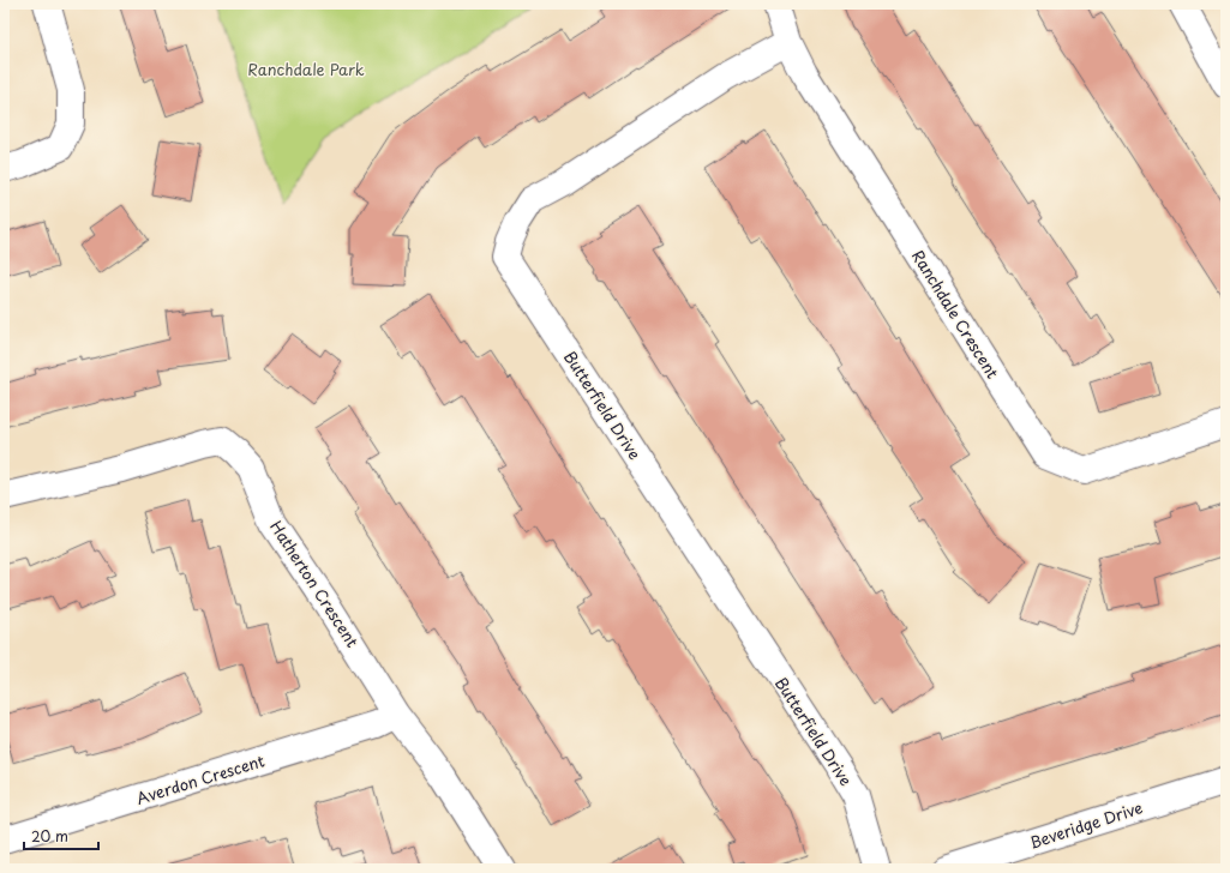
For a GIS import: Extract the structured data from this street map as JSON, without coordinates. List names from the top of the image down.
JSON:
{
  "streets": {
    "street": [
      "Ranchdale Crescent",
      "Butterfield Drive",
      "Hatherton Crescent",
      "Averdon Crescent",
      "Beveridge Drive"
    ]
  },
  "crossings": [
    ["Ranchdale Crescent", "Butterfield Drive"],
    ["Hatherton Crescent", "Averdon Crescent"]
  ],
  "parks": ["Ranchdale Park"],
  "scale_bar": "20 m"
}
